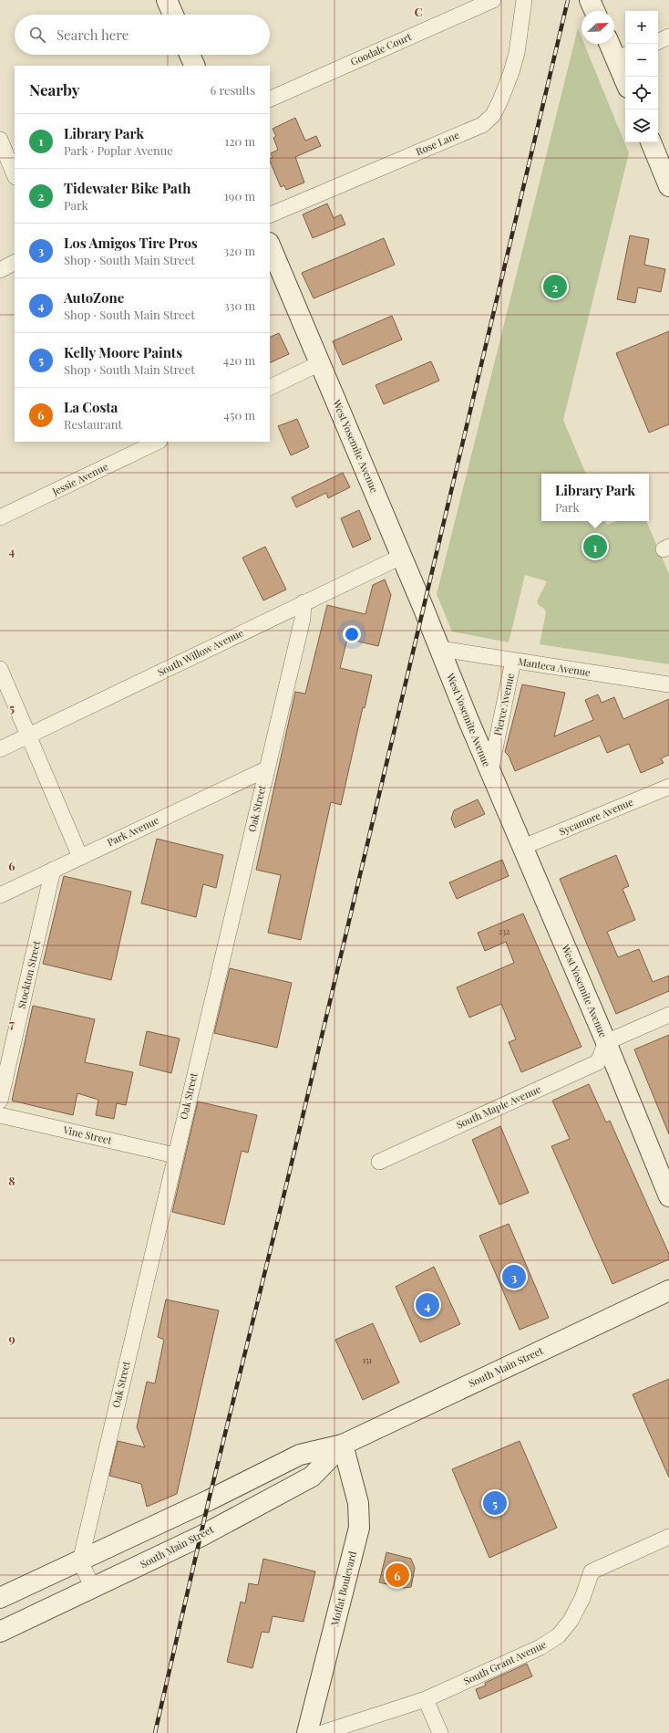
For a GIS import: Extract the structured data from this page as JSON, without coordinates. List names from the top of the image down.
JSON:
{
  "streets": {
    "main road": ["West Yosemite Avenue", "South Main Street", "Moffat Boulevard"],
    "street": [
      "Goodale Court",
      "Rose Lane",
      "Jessie Avenue",
      "South Willow Avenue",
      "Manteca Avenue",
      "Pierce Avenue",
      "Oak Street",
      "Sycamore Avenue",
      "Park Avenue",
      "Stockton Street",
      "South Maple Avenue",
      "Vine Street",
      "South Grant Avenue"
    ]
  },
  "crossings": [
    ["West Yosemite Avenue", "South Willow Avenue"],
    ["West Yosemite Avenue", "Manteca Avenue"],
    ["West Yosemite Avenue", "Pierce Avenue"],
    ["West Yosemite Avenue", "Sycamore Avenue"],
    ["West Yosemite Avenue", "South Maple Avenue"],
    ["South Willow Avenue", "Oak Street"],
    ["Manteca Avenue", "Pierce Avenue"],
    ["Oak Street", "Park Avenue"],
    ["Oak Street", "Vine Street"],
    ["Oak Street", "South Main Street"],
    ["Park Avenue", "Stockton Street"],
    ["South Main Street", "Moffat Boulevard"]
  ],
  "house_numbers": ["232", "151"],
  "north": "top right",
  "page": {
    "map_buttons": ["+", "−"],
    "search": "Search here",
    "heading": ["Nearby", "6 results"],
    "list": [
      {
        "mark": "1",
        "name": "Library Park",
        "note": "Park · Poplar Avenue",
        "value": "120 m"
      },
      {
        "mark": "2",
        "name": "Tidewater Bike Path",
        "note": "Park",
        "value": "190 m"
      },
      {
        "mark": "3",
        "name": "Los Amigos Tire Pros",
        "note": "Shop · South Main Street",
        "value": "320 m"
      },
      {
        "mark": "4",
        "name": "AutoZone",
        "note": "Shop · South Main Street",
        "value": "330 m"
      },
      {
        "mark": "5",
        "name": "Kelly Moore Paints",
        "note": "Shop · South Main Street",
        "value": "420 m"
      },
      {
        "mark": "6",
        "name": "La Costa",
        "note": "Restaurant",
        "value": "450 m"
      }
    ],
    "pins": [
      "2",
      "1",
      "3",
      "4",
      "5",
      "6"
    ],
    "popup": ["Library Park", "Park"]
  },
  "grid": {
    "columns": ["C"],
    "rows": [
      "4",
      "5",
      "6",
      "7",
      "8",
      "9"
    ]
  }
}
